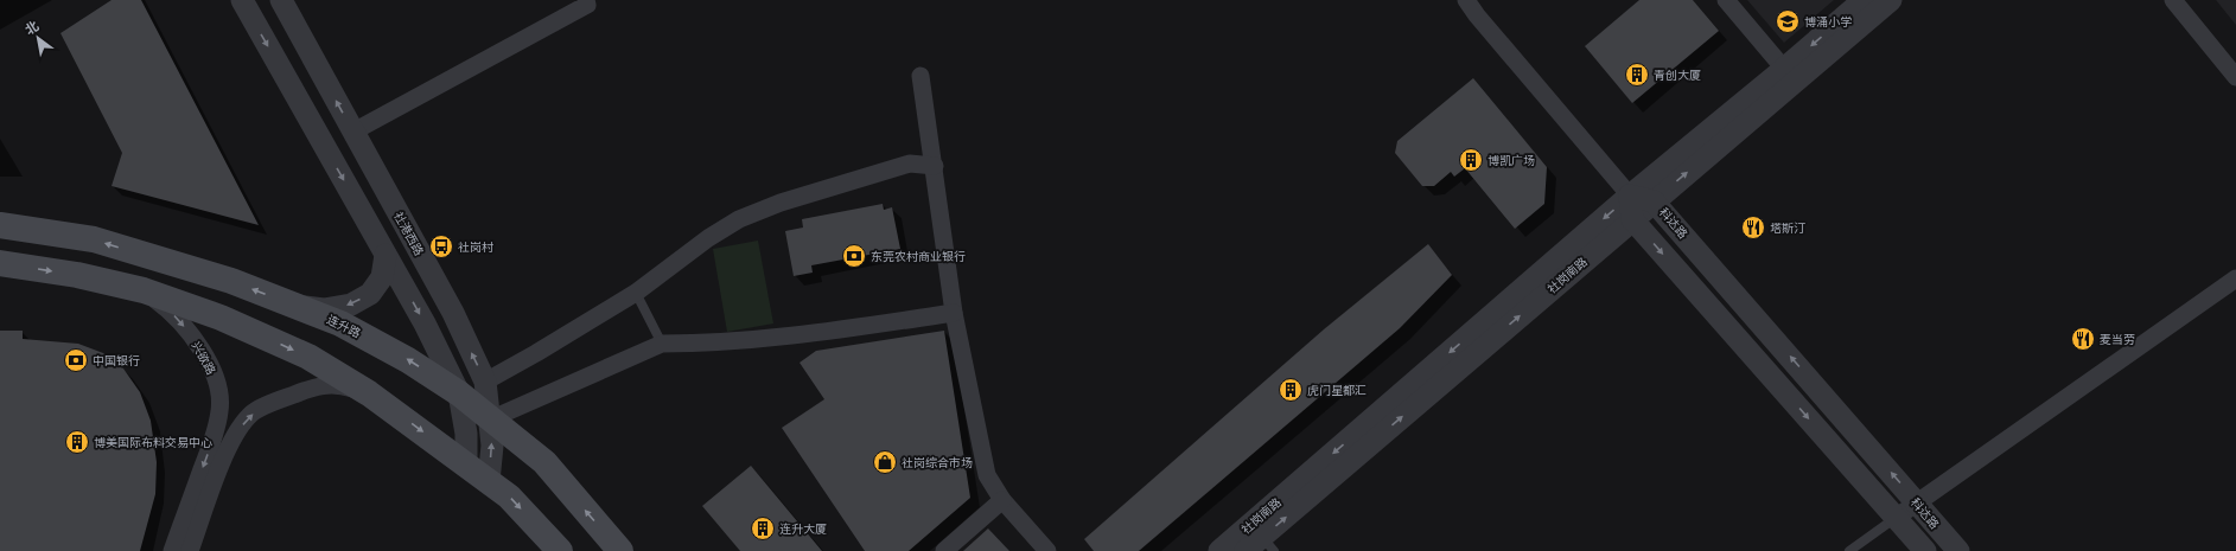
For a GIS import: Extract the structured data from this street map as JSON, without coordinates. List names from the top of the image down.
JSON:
{
  "streets": {
    "main road": ["连升路"],
    "street": [
      "科达路",
      "社港西路",
      "社岗南路",
      "兴欲路"
    ]
  },
  "crossings": [
    ["科达路", "社岗南路"],
    ["社港西路", "连升路"]
  ],
  "one_way": ["兴欲路"],
  "places": {
    "school or university": ["博涌小学"],
    "building": [
      "青创大厦",
      "博凯广场",
      "虎门星都汇",
      "博美国际布料交易中心",
      "连升大厦"
    ],
    "restaurant": ["塔斯汀", "麦当劳"],
    "bus stop": ["社岗村"],
    "bank": ["东莞农村商业银行", "中国银行"],
    "shop": ["社岗综合市场"]
  },
  "north": "top left"
}
